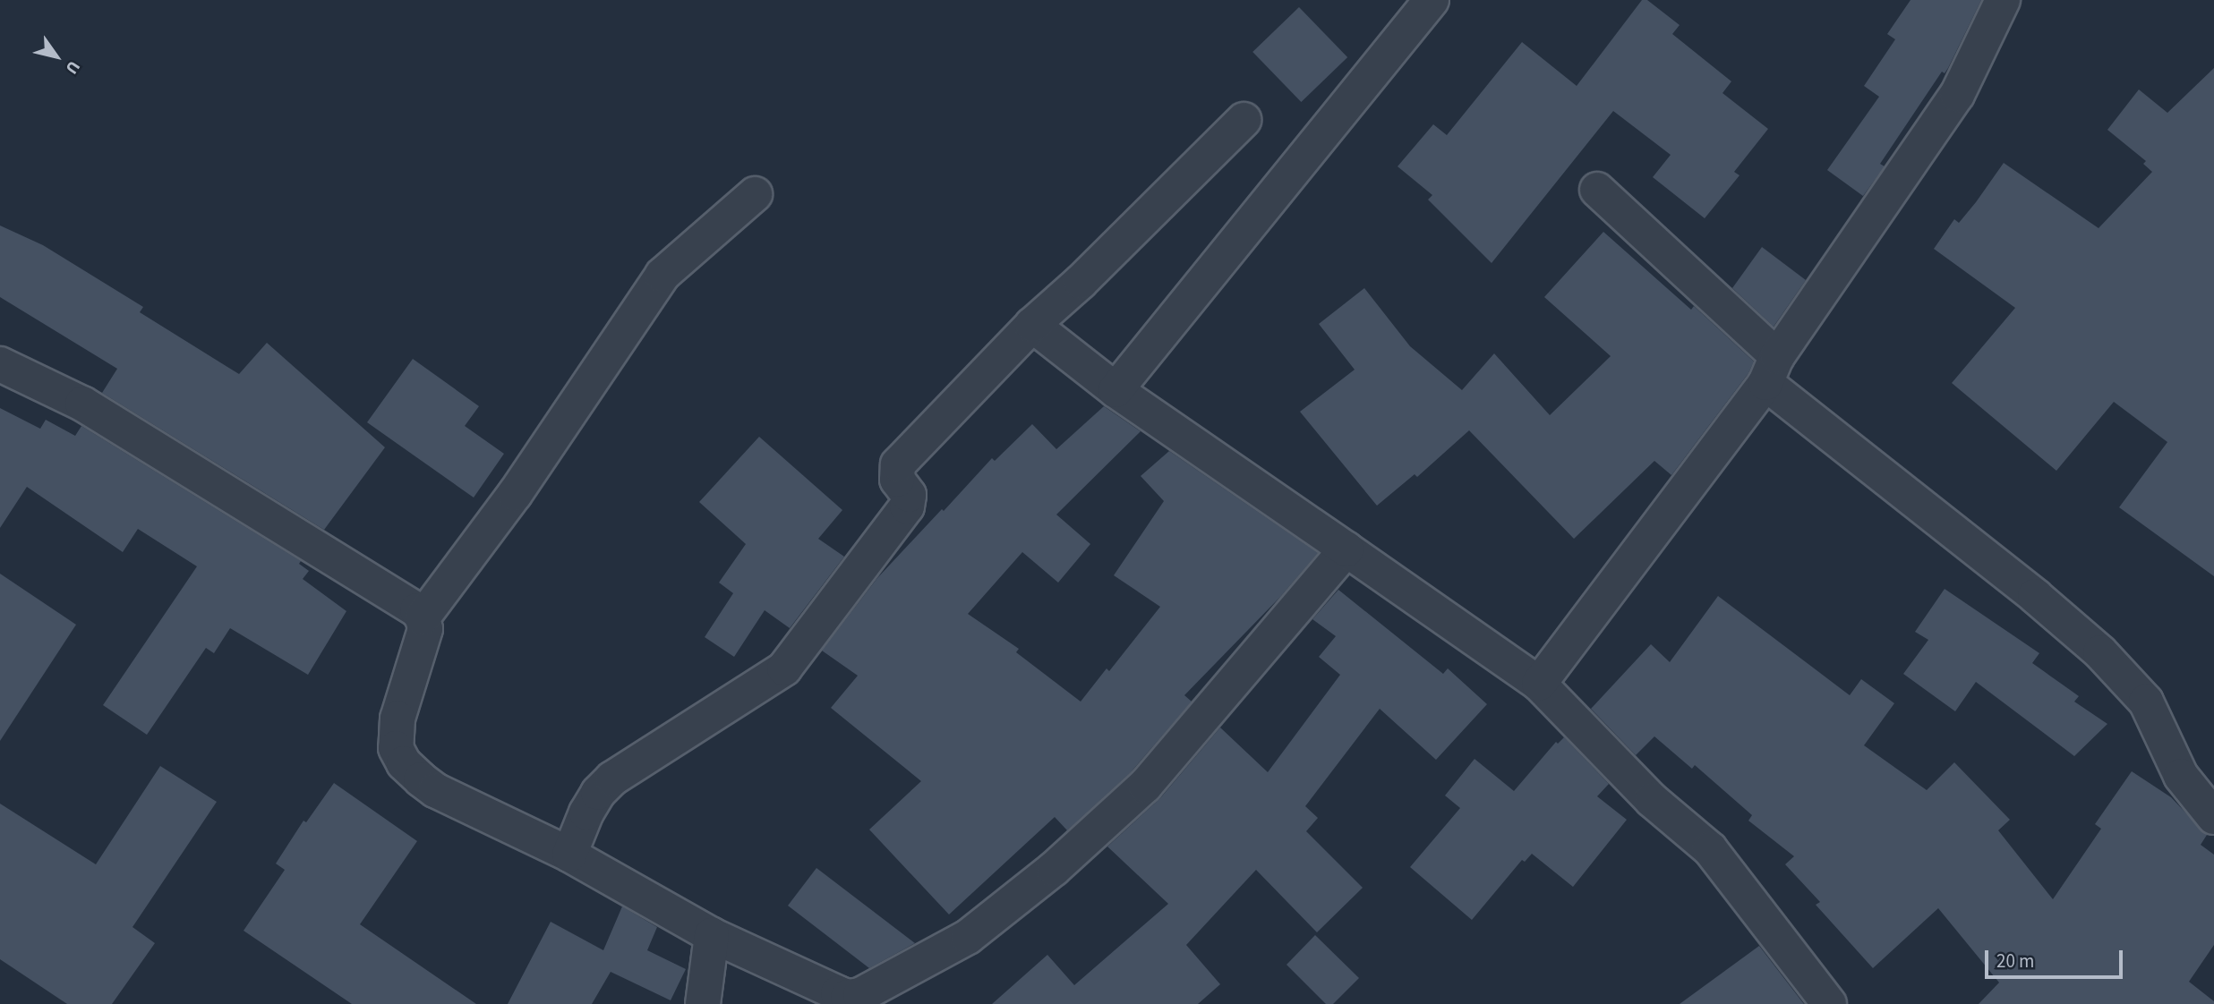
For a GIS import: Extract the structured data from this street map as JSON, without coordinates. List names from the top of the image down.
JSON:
{
  "scale_bar": "20 m",
  "north": "bottom right"
}
